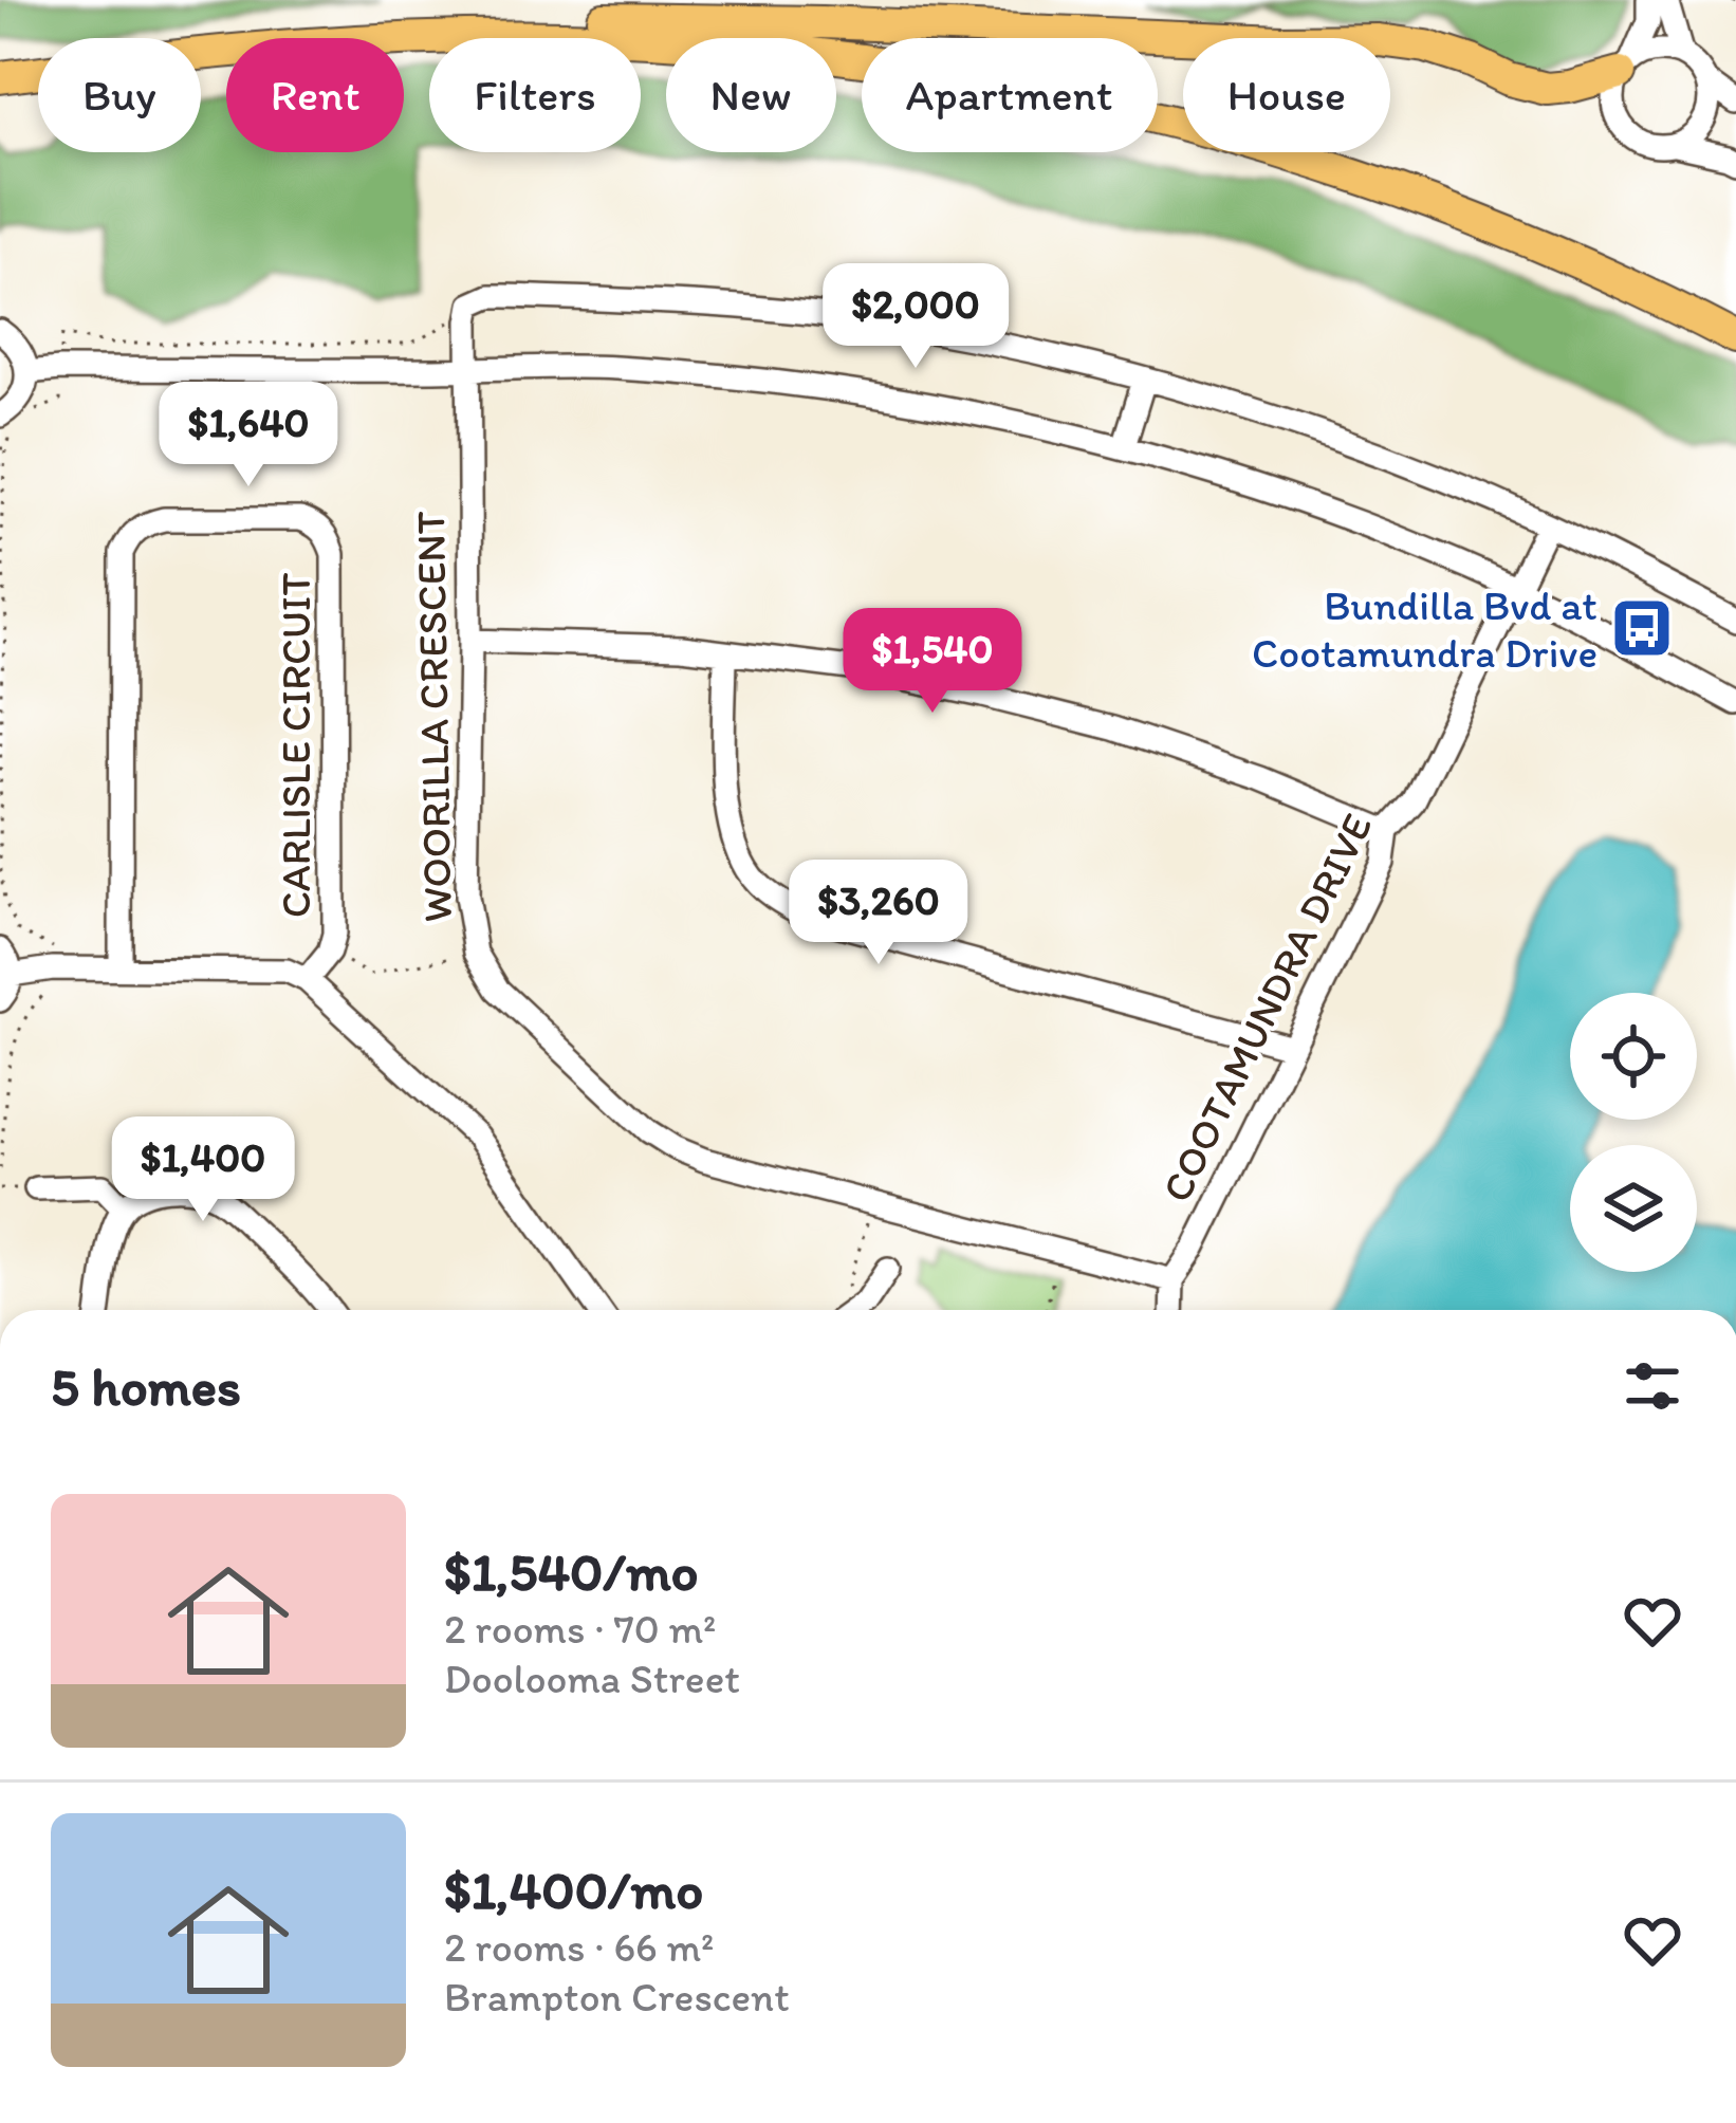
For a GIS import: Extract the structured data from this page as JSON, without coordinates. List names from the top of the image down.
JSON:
{
  "streets": {
    "street": ["WOORILLA CRESCENT", "CARLISLE CIRCUIT", "COOTAMUNDRA DRIVE"]
  },
  "crossings": [
    ["WOORILLA CRESCENT", "COOTAMUNDRA DRIVE"]
  ],
  "places": {
    "bus stop": ["Bundilla Bvd at Cootamundra Drive"]
  },
  "page": {
    "chip": [
      "Buy",
      "Rent",
      "Filters",
      "New",
      "Apartment",
      "House"
    ],
    "price": [
      "$2,000",
      "$1,640",
      "$1,540",
      "$3,260",
      "$1,400"
    ],
    "heading": "5 homes",
    "list": [
      {
        "name": "$1,540/mo",
        "note": "2 rooms · 70 m² · Doolooma Street"
      },
      {
        "name": "$1,400/mo",
        "note": "2 rooms · 66 m² · Brampton Crescent"
      }
    ]
  }
}
